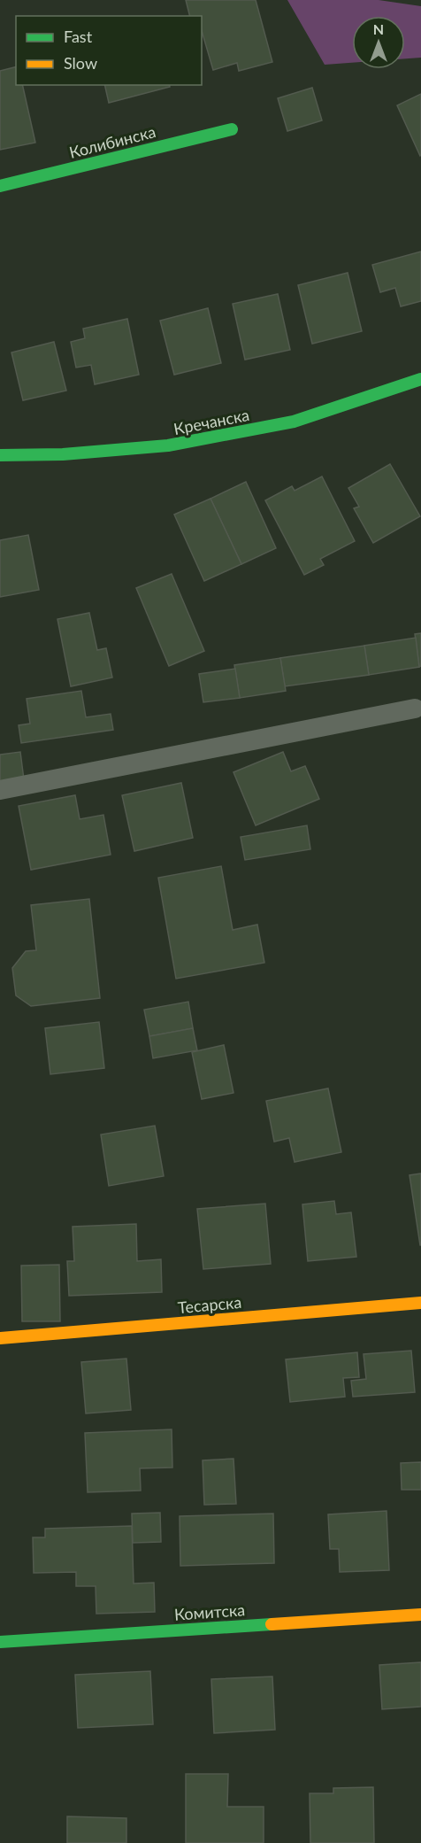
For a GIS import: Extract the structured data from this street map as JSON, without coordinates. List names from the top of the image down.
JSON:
{
  "streets": {
    "street": [
      "Колибинска",
      "Кречанска",
      "Тесарска",
      "Комитска"
    ]
  },
  "legend": ["Fast", "Slow"],
  "north": "top"
}
